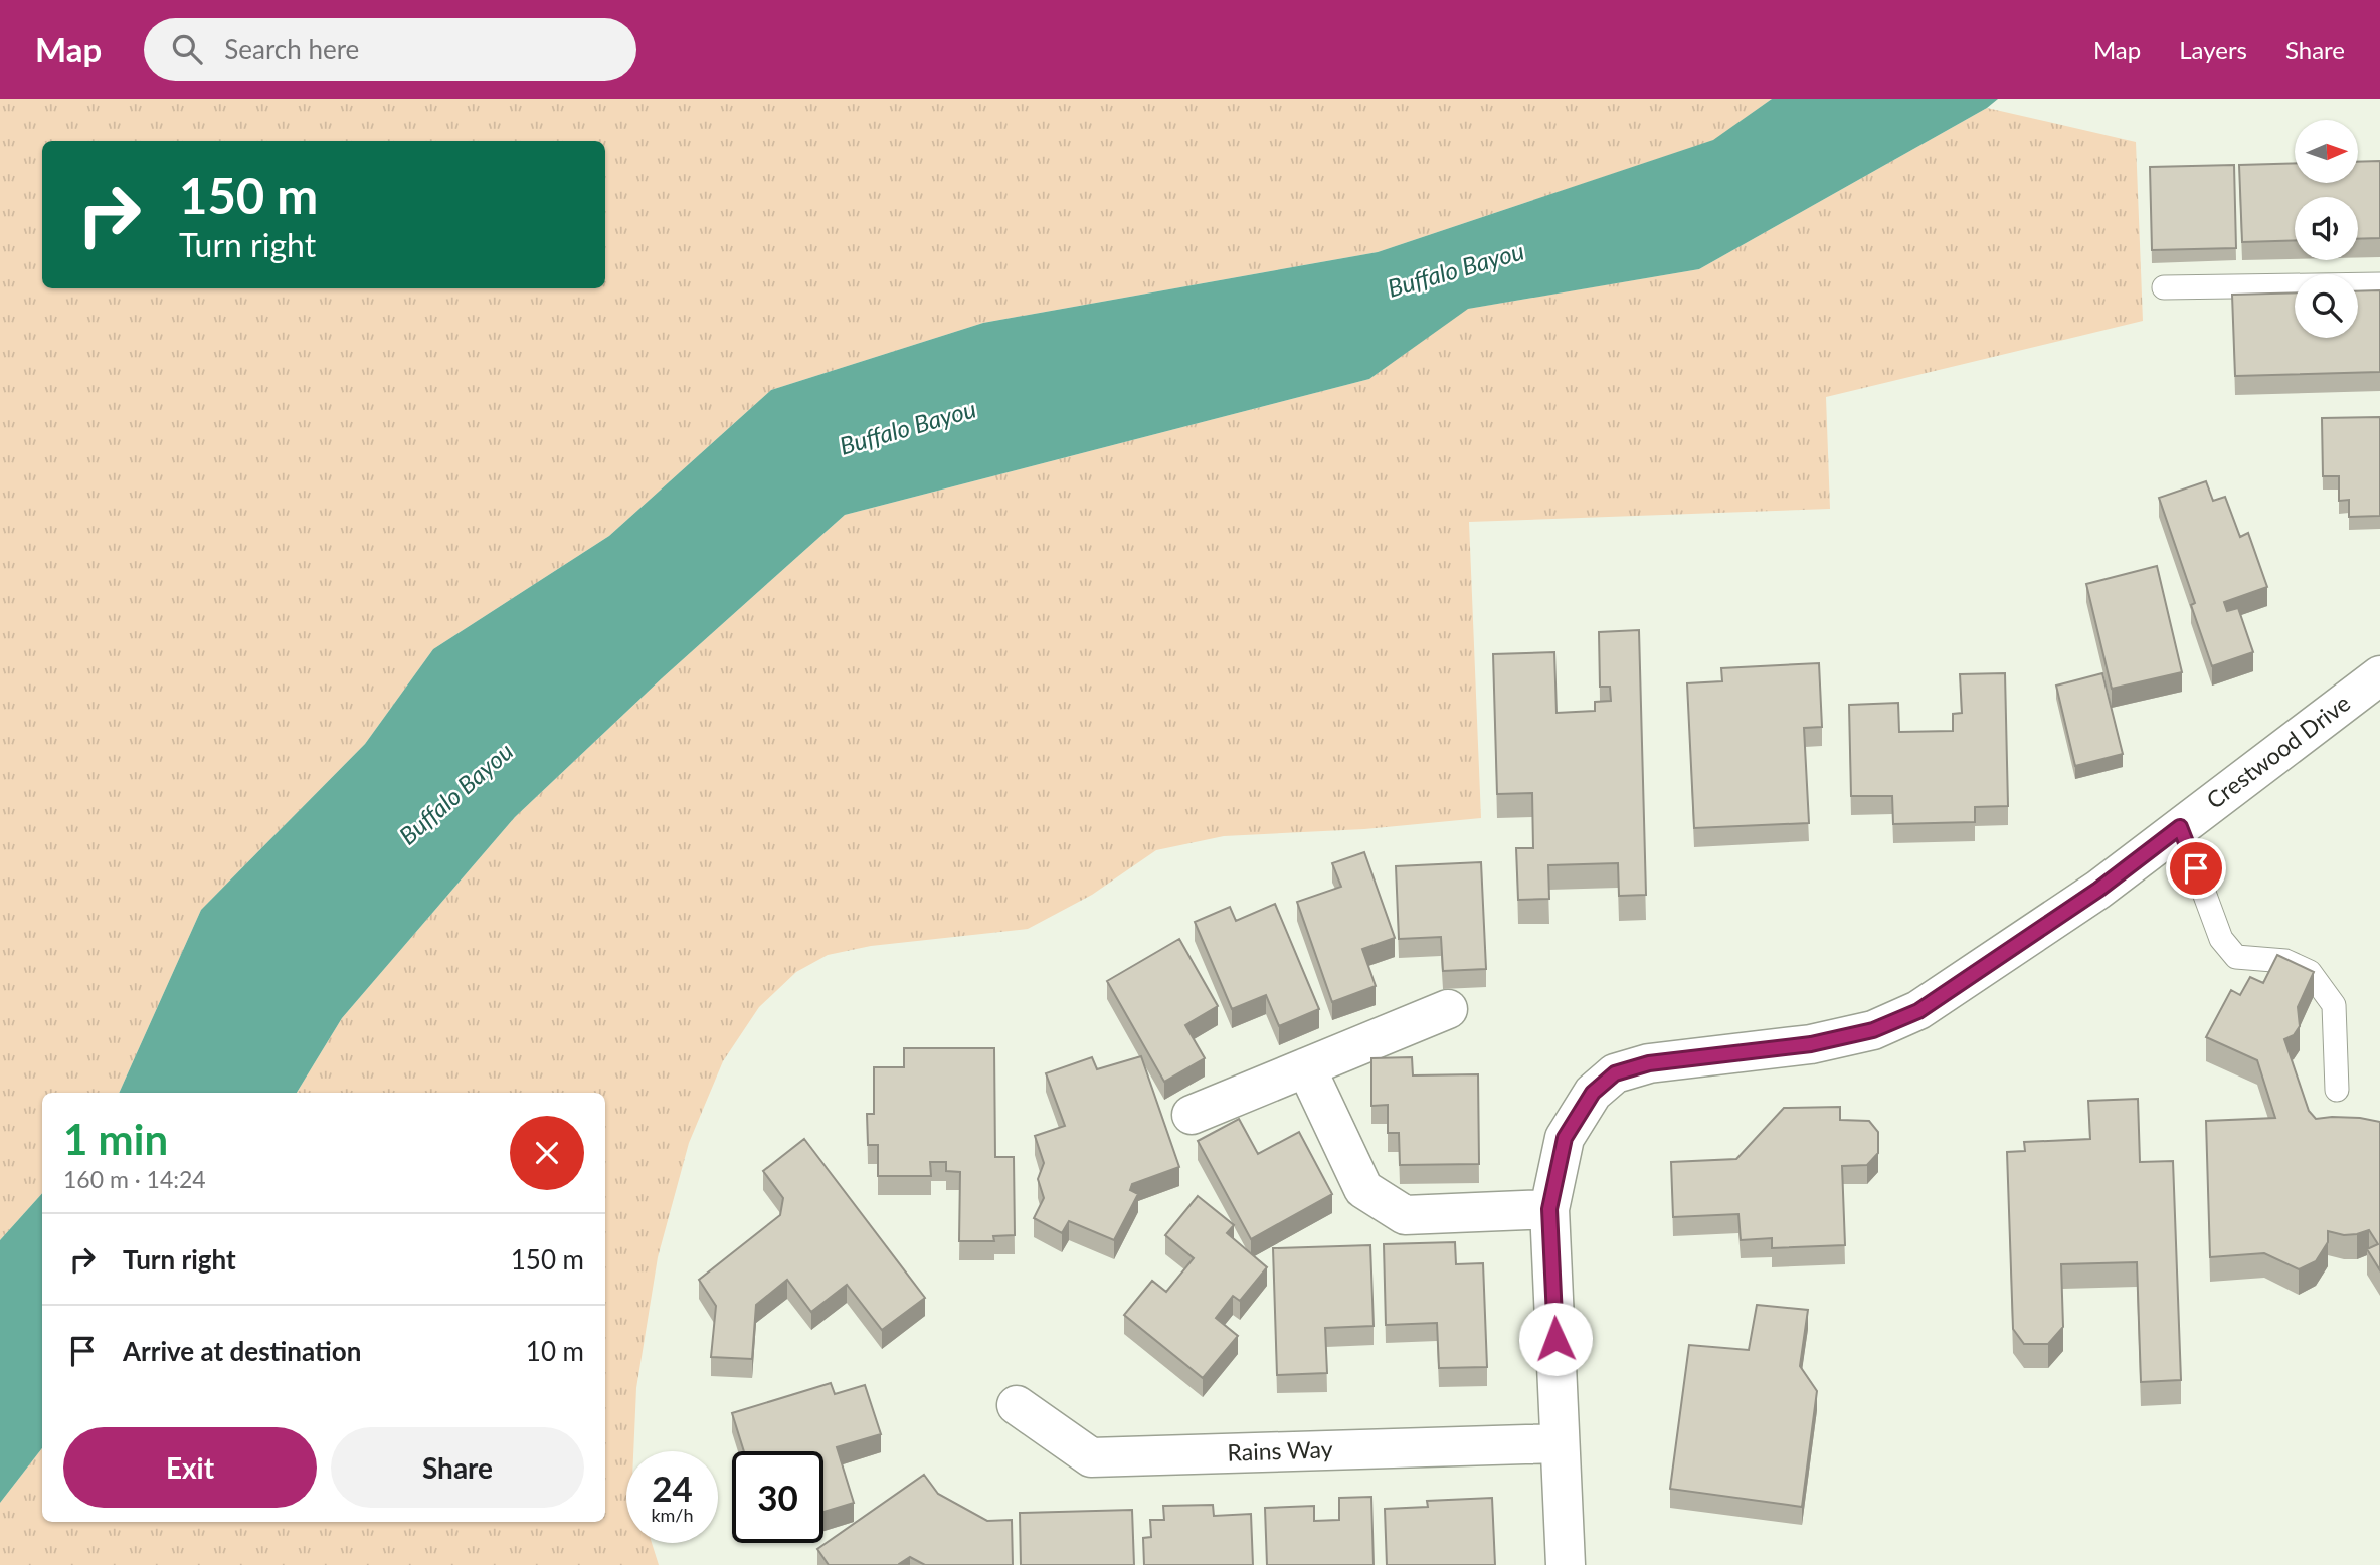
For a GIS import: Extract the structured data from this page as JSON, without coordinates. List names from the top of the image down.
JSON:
{
  "streets": {
    "street": ["Crestwood Drive", "Rains Way"]
  },
  "crossings": [
    ["Crestwood Drive", "Rains Way"]
  ],
  "water": ["Buffalo Bayou"],
  "north": "right",
  "page": {
    "header": "Map",
    "search": "Search here",
    "nav": ["Map", "Layers", "Share"],
    "turn": ["150 m", "Turn right"],
    "heading": ["1 min", "160 m · 14:24"],
    "list": [
      {
        "name": "Turn right",
        "value": "150 m"
      },
      {
        "name": "Arrive at destination",
        "value": "10 m"
      }
    ],
    "buttons": ["Exit", "Share"],
    "speed": "24 km/h",
    "limit": "30"
  }
}
